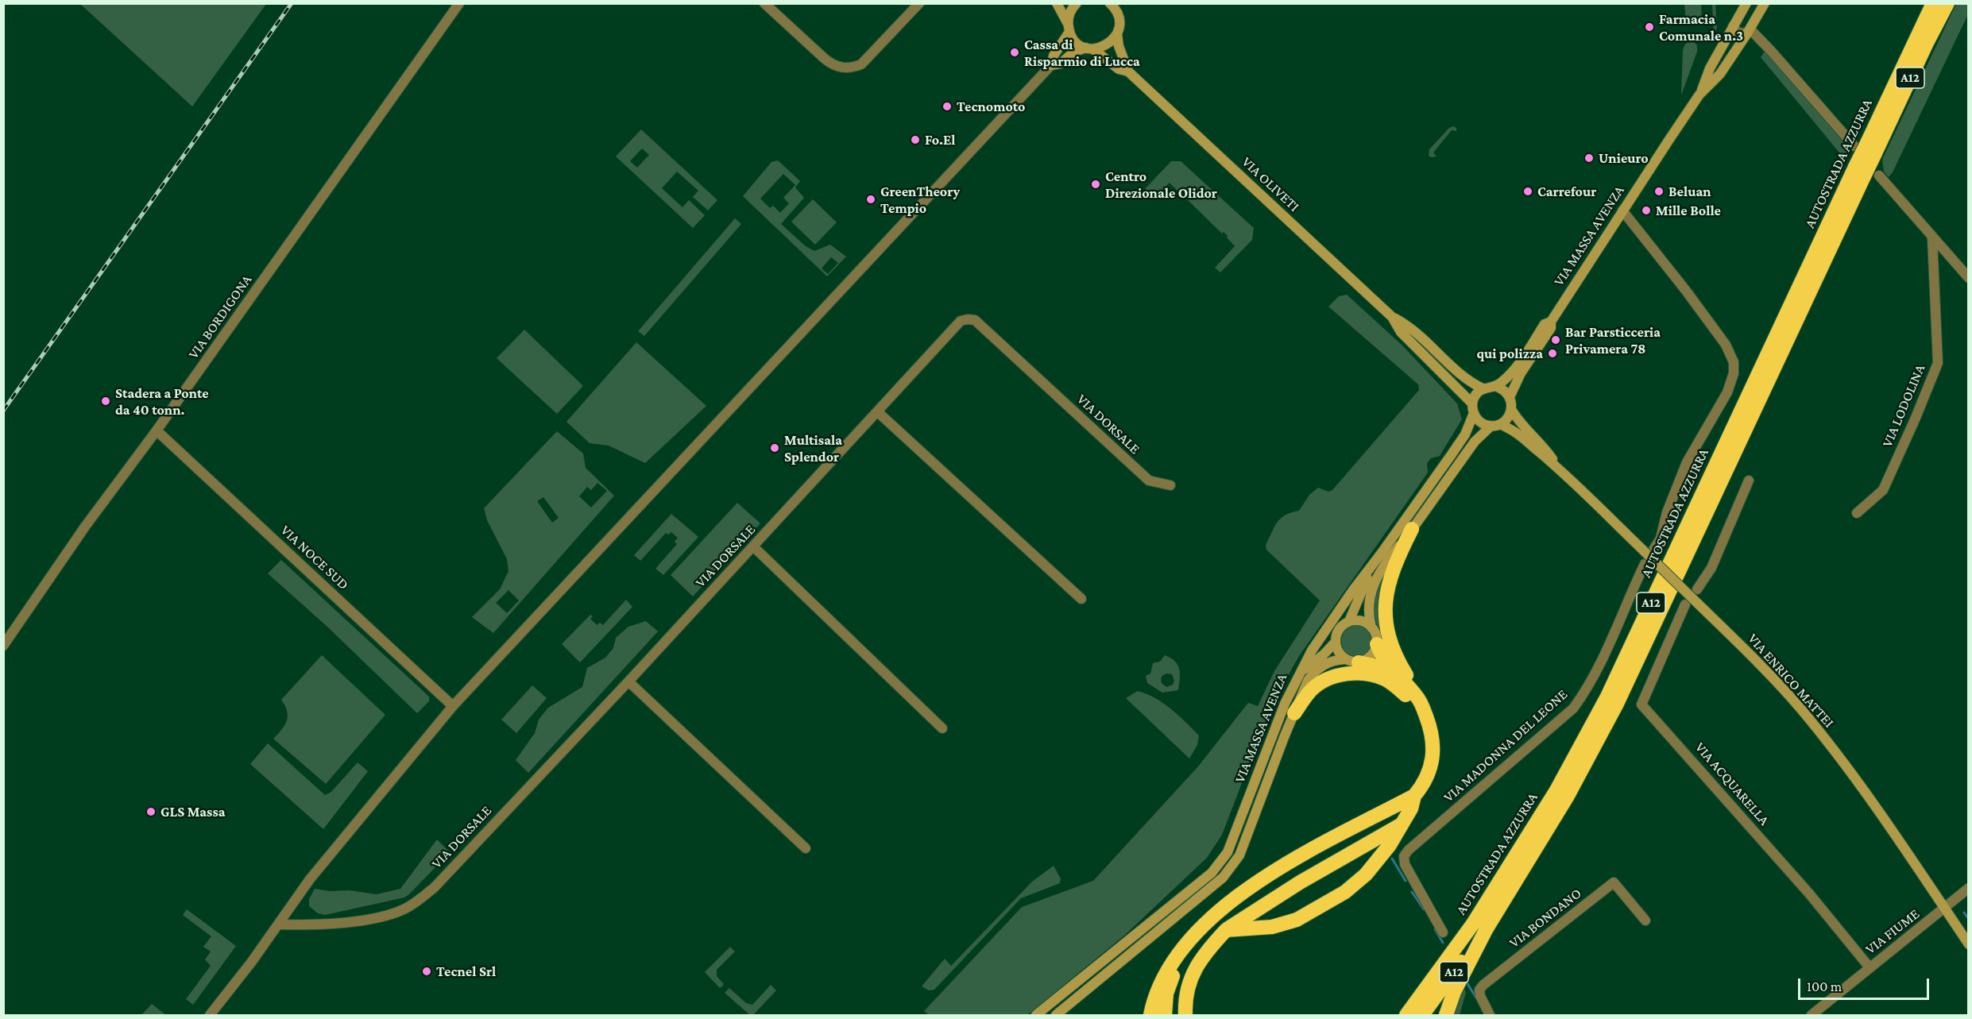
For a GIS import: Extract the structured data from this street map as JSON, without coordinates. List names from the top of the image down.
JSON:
{
  "streets": {
    "highway": ["A12", "AUTOSTRADA AZZURRA"],
    "main road": ["VIA OLIVETI", "VIA MASSA AVENZA", "VIA ENRICO MATTEI"],
    "street": [
      "VIA BORDIGONA",
      "VIA LODOLINA",
      "VIA DORSALE",
      "VIA NOCE SUD",
      "VIA MADONNA DEL LEONE",
      "VIA ACQUARELLA",
      "VIA BONDANO",
      "VIA FIUME"
    ]
  },
  "crossings": [
    ["A12", "AUTOSTRADA AZZURRA"],
    ["VIA OLIVETI", "VIA MASSA AVENZA"],
    ["VIA OLIVETI", "VIA ENRICO MATTEI"],
    ["VIA MASSA AVENZA", "VIA ENRICO MATTEI"],
    ["VIA BORDIGONA", "VIA NOCE SUD"],
    ["VIA ENRICO MATTEI", "VIA FIUME"],
    ["VIA ACQUARELLA", "VIA FIUME"]
  ],
  "places": [
    "Farmacia Comunale n.3",
    "Cassa di Risparmio di Lucca",
    "Tecnomoto",
    "Fo.El",
    "Unieuro",
    "Centro Direzionale Olidor",
    "Carrefour",
    "Beluan",
    "GreenTheory Tempio",
    "Mille Bolle",
    "Bar Parsticceria Privamera 78",
    "qui polizza",
    "Stadera a Ponte da 40 tonn.",
    "Multisala Splendor",
    "GLS Massa",
    "Tecnel Srl"
  ],
  "scale_bar": "100 m"
}
